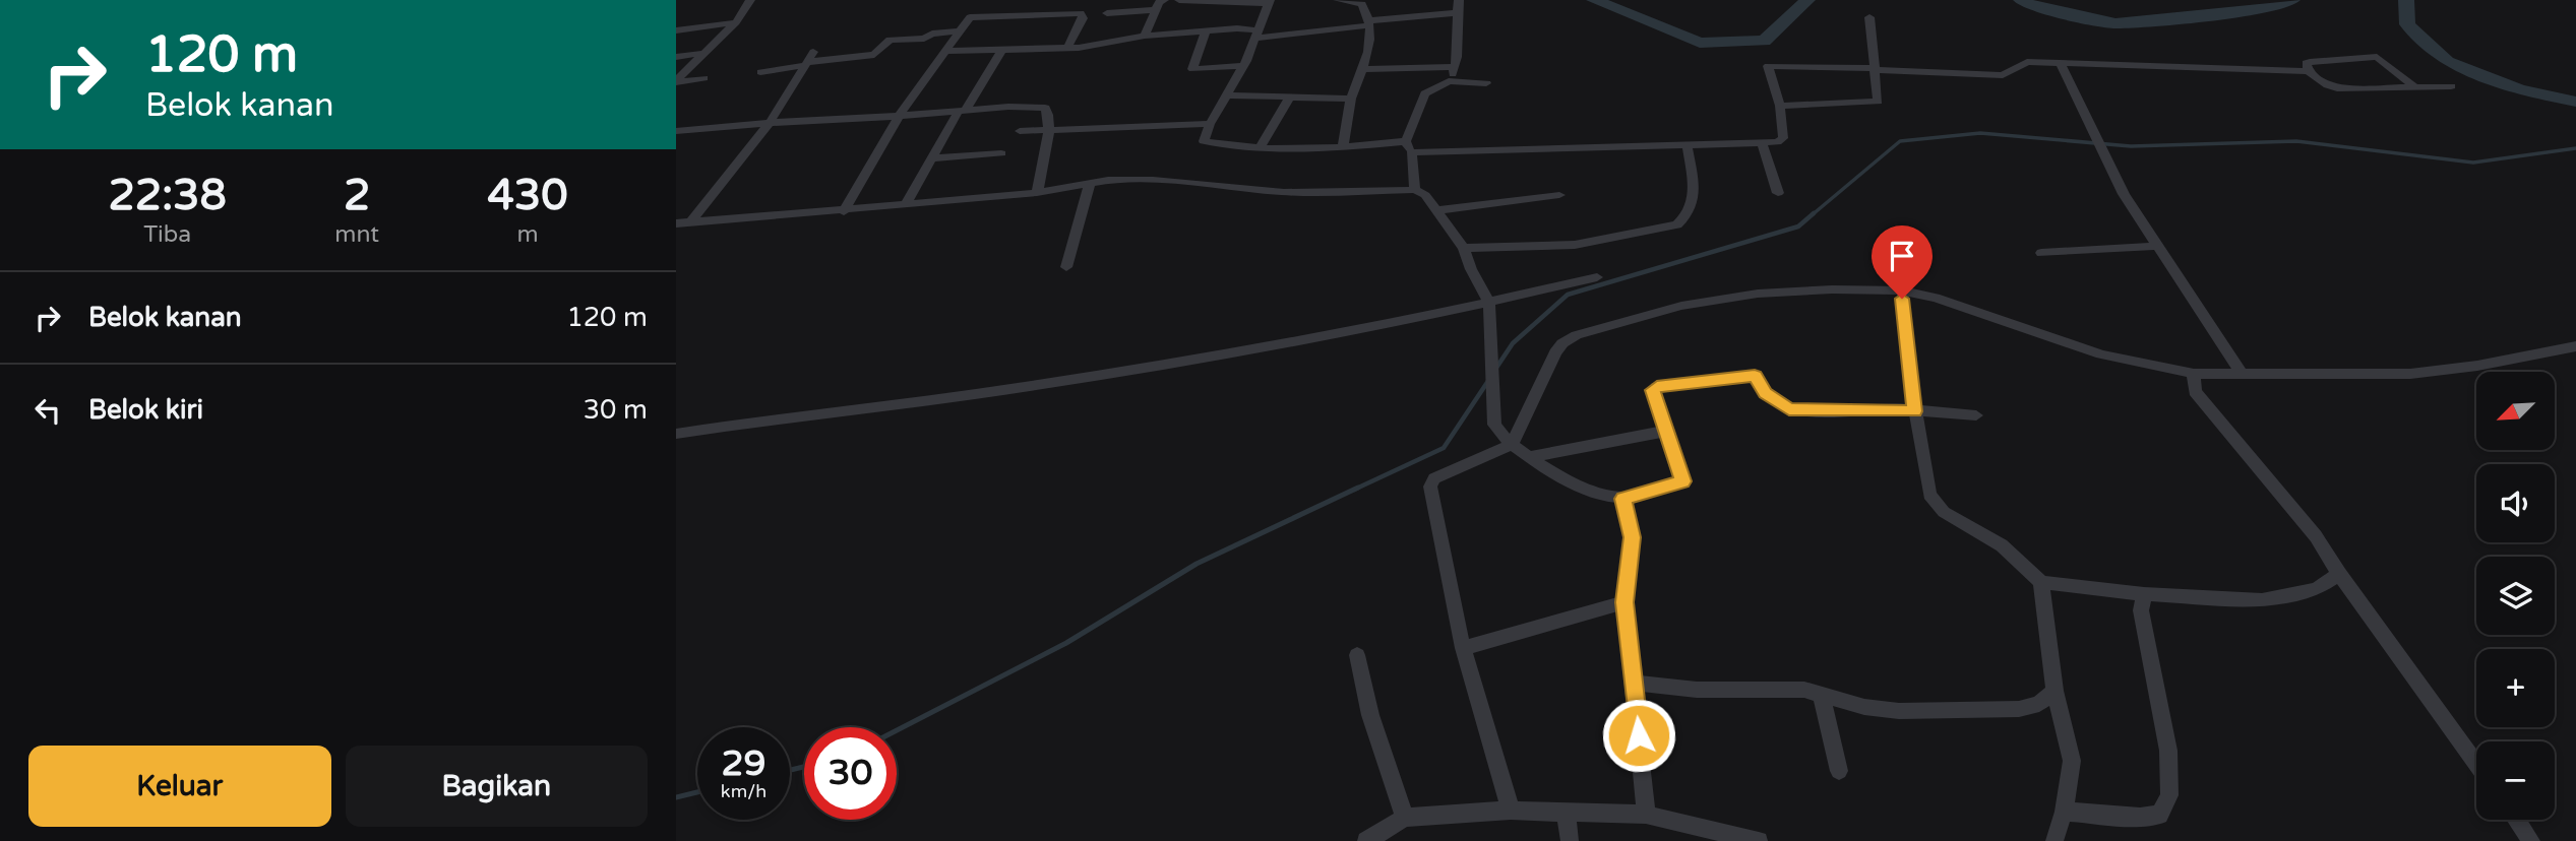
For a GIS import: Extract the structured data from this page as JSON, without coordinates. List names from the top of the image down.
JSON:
{
  "north": "bottom left",
  "page": {
    "turn": ["120 m", "Belok kanan"],
    "eta": [
      "22:38",
      "Tiba",
      "2",
      "mnt",
      "430",
      "m"
    ],
    "list": [
      {
        "name": "Belok kanan",
        "value": "120 m"
      },
      {
        "name": "Belok kiri",
        "value": "30 m"
      }
    ],
    "map_buttons": ["+", "−"],
    "speed": "29 km/h",
    "limit": "30",
    "buttons": ["Keluar", "Bagikan"]
  }
}
